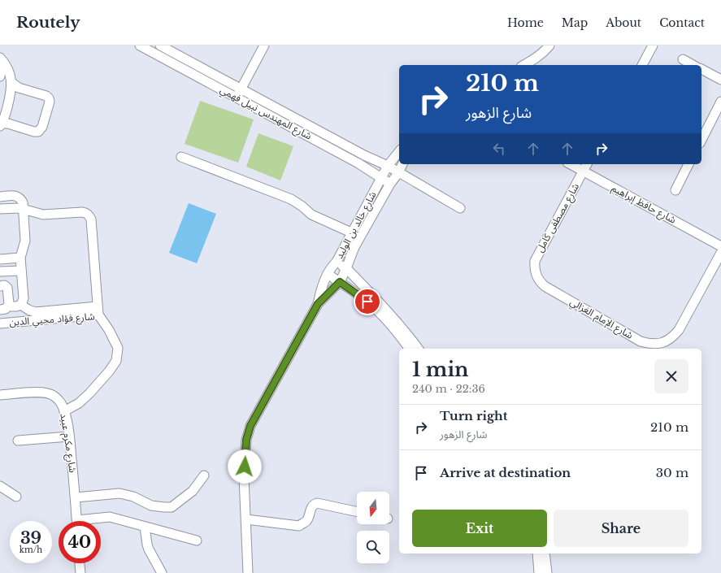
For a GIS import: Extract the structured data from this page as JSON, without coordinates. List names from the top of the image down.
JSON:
{
  "streets": {
    "street": [
      "شارع المهندس نبيل فهمي",
      "شارع حافظ إبراهيم",
      "شارع مصطفى كامل",
      "شارع خالد بن الوليد",
      "شارع الإمام الغزالي",
      "شارع فؤاد محيي الدين",
      "شارع مكرم عبيد"
    ]
  },
  "crossings": [
    ["شارع المهندس نبيل فهمي", "شارع خالد بن الوليد"],
    ["شارع حافظ إبراهيم", "شارع مصطفى كامل"],
    ["شارع مصطفى كامل", "شارع الإمام الغزالي"],
    ["شارع فؤاد محيي الدين", "شارع مكرم عبيد"]
  ],
  "north": "bottom",
  "page": {
    "header": "Routely",
    "nav": [
      "Home",
      "Map",
      "About",
      "Contact"
    ],
    "turn": ["210 m", "شارع الزهور"],
    "heading": ["1 min", "240 m · 22:36"],
    "list": [
      {
        "name": "Turn right",
        "note": "شارع الزهور",
        "value": "210 m"
      },
      {
        "name": "Arrive at destination",
        "value": "30 m"
      }
    ],
    "buttons": ["Exit", "Share"],
    "speed": "39 km/h",
    "limit": "40"
  }
}
